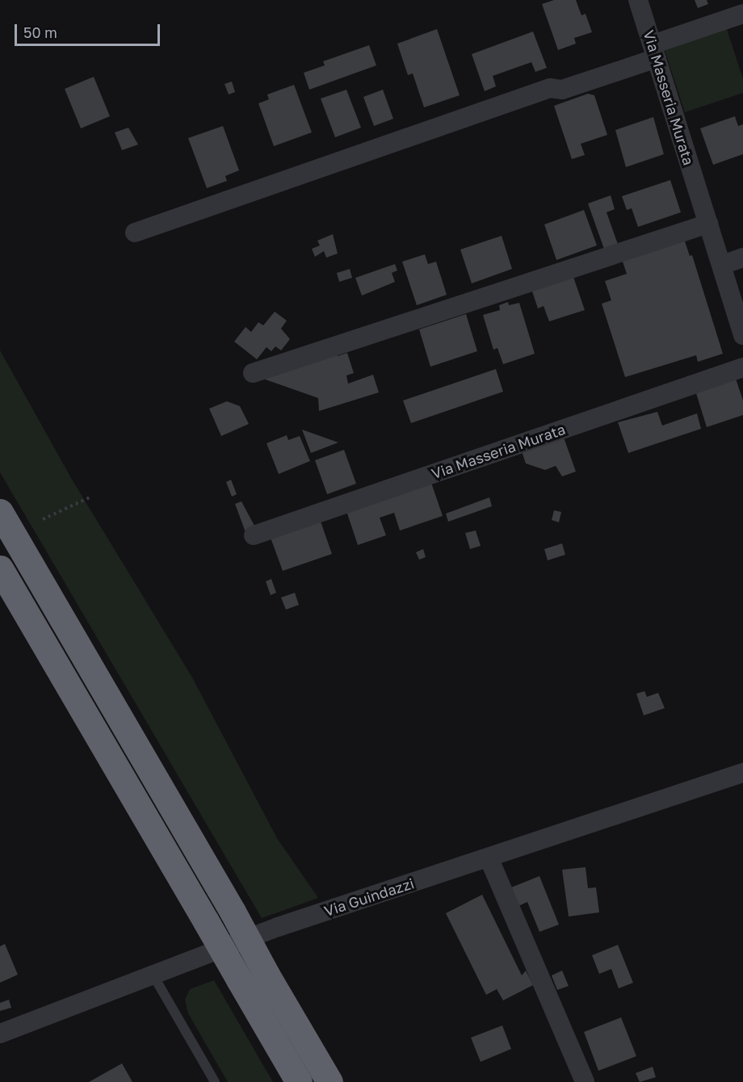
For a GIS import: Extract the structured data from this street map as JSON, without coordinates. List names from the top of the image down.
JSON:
{
  "streets": {
    "street": ["Via Masseria Murata", "Via Guindazzi"]
  },
  "scale_bar": "50 m"
}
